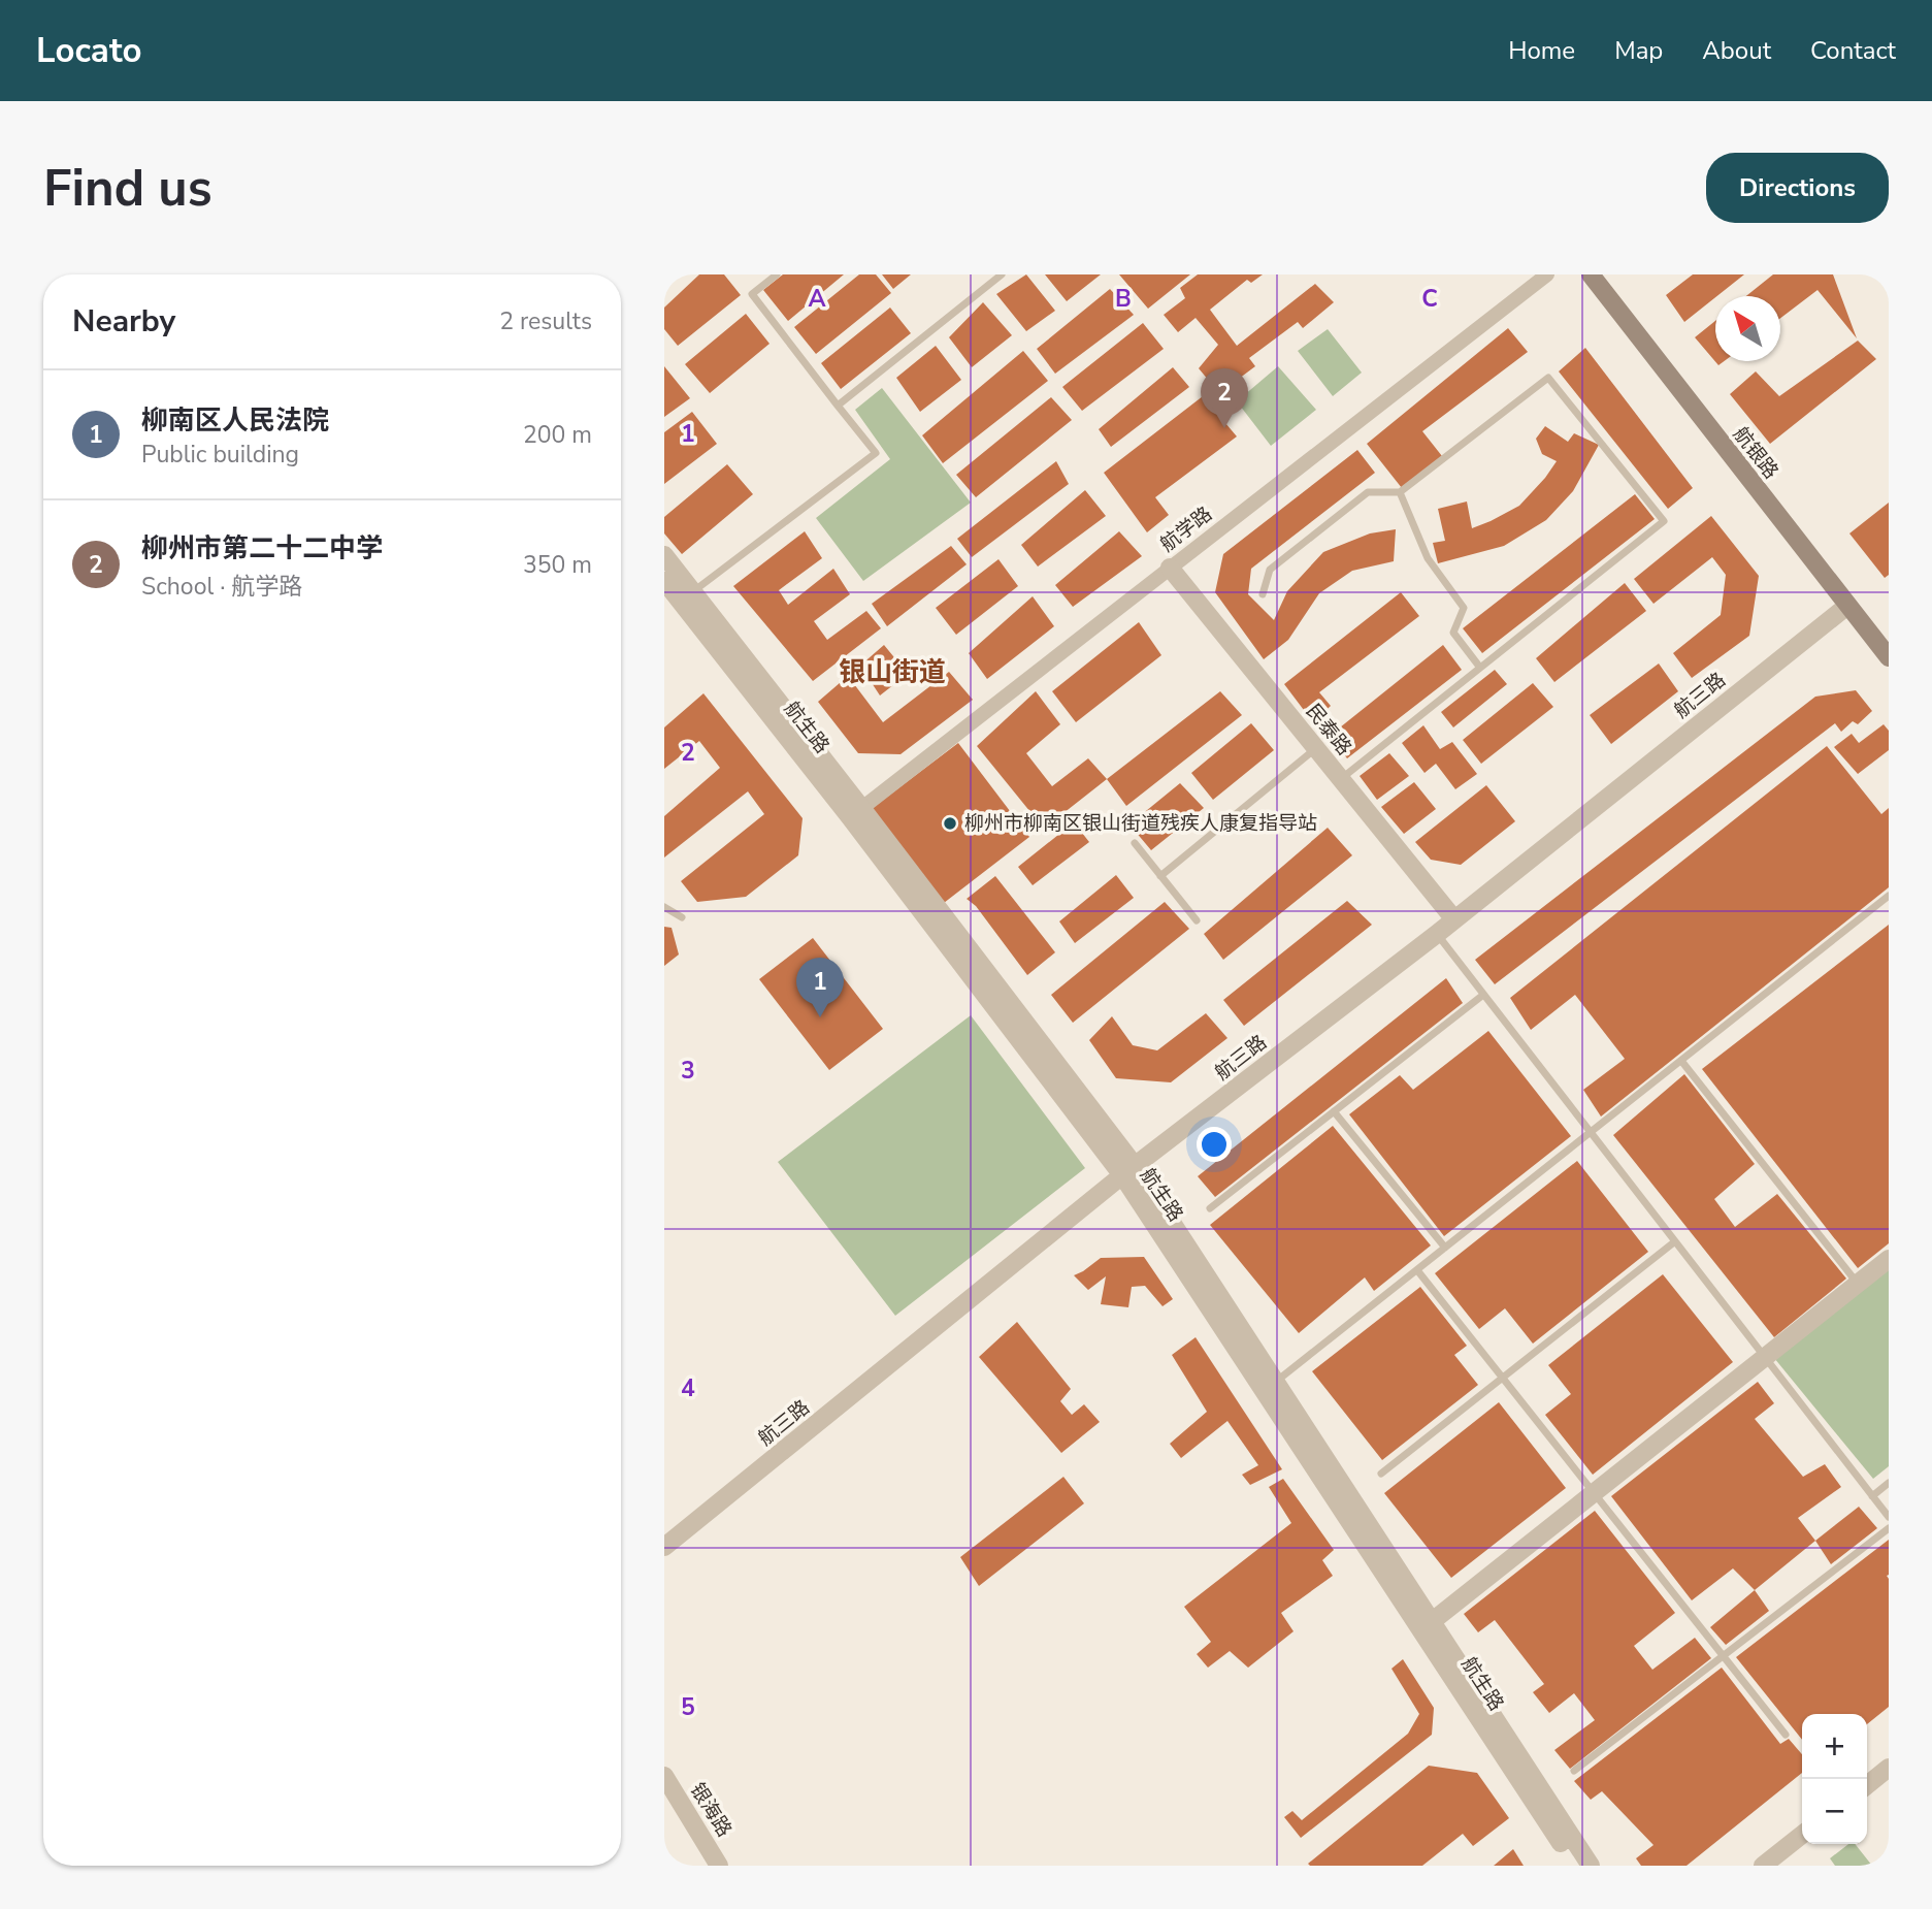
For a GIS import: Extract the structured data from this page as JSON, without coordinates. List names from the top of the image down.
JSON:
{
  "streets": {
    "main road": ["航银路"],
    "street": [
      "航学路",
      "航三路",
      "航生路",
      "民泰路",
      "银海路"
    ]
  },
  "crossings": [
    ["航银路", "航三路"],
    ["航学路", "航生路"],
    ["航学路", "民泰路"],
    ["航三路", "航生路"],
    ["航三路", "民泰路"]
  ],
  "districts": ["银山街道"],
  "places": ["柳州市柳南区银山街道残疾人康复指导站"],
  "north": "top left",
  "page": {
    "header": "Locato",
    "nav": [
      "Home",
      "Map",
      "About",
      "Contact"
    ],
    "buttons": "Directions",
    "title": "Find us",
    "heading": ["Nearby", "2 results"],
    "list": [
      {
        "mark": "1",
        "name": "柳南区人民法院",
        "note": "Public building",
        "value": "200 m"
      },
      {
        "mark": "2",
        "name": "柳州市第二十二中学",
        "note": "School · 航学路",
        "value": "350 m"
      }
    ],
    "pins": ["2", "1"],
    "map_buttons": ["+", "−"]
  },
  "grid": {
    "columns": ["A", "B", "C"],
    "rows": [
      "1",
      "2",
      "3",
      "4",
      "5"
    ]
  }
}
